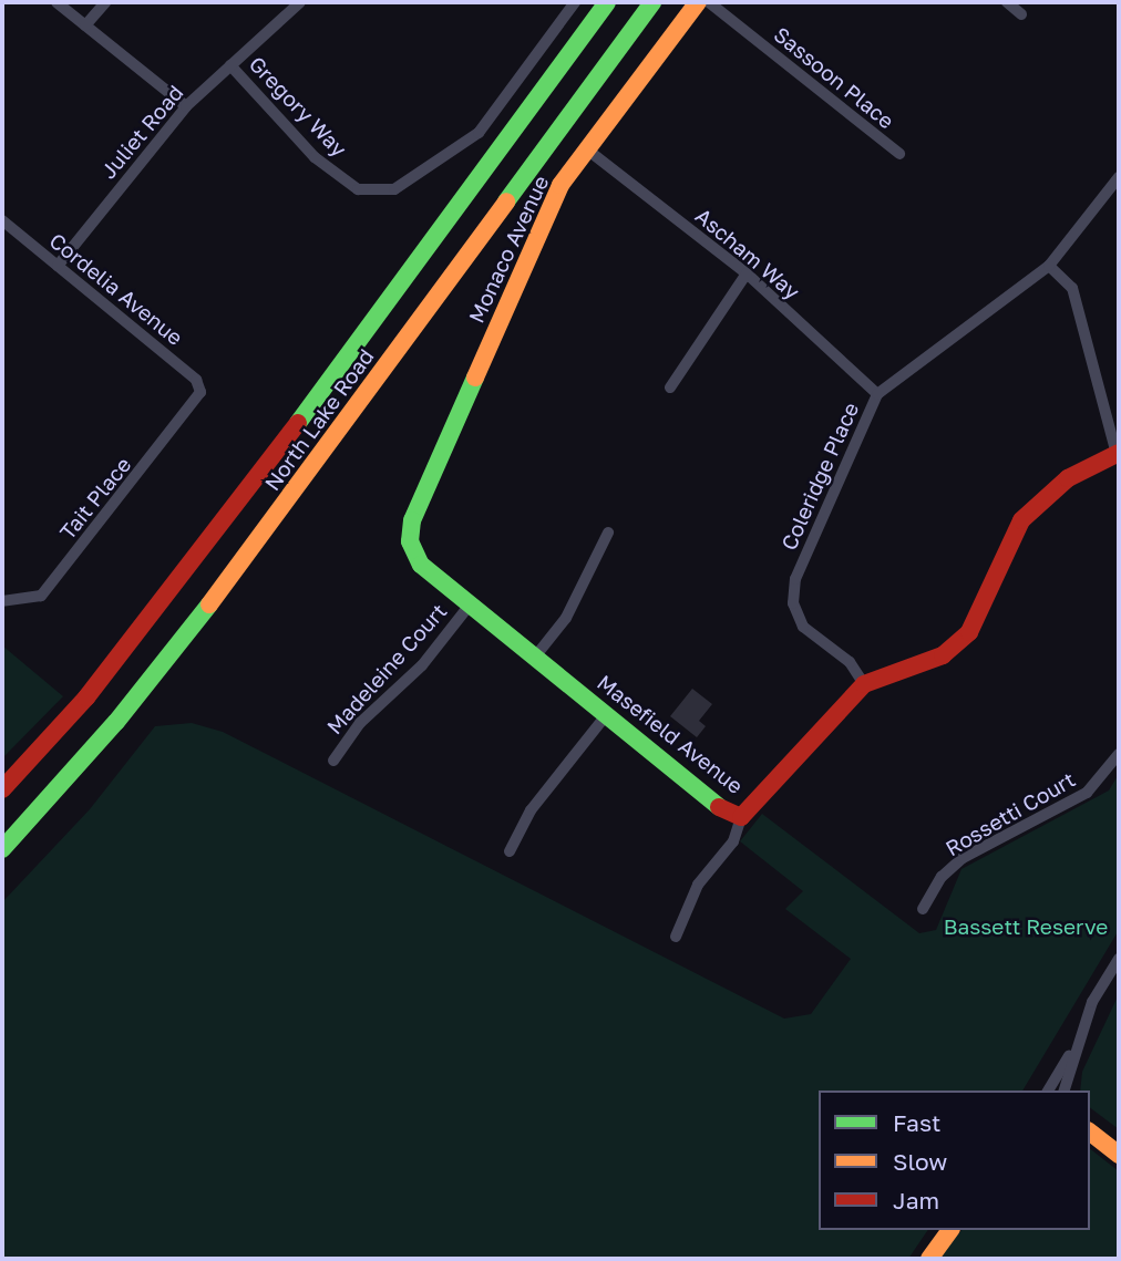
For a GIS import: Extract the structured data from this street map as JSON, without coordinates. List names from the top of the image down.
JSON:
{
  "streets": {
    "main road": ["Monaco Avenue", "North Lake Road", "Masefield Avenue"],
    "street": [
      "Sassoon Place",
      "Gregory Way",
      "Juliet Road",
      "Ascham Way",
      "Cordelia Avenue",
      "Coleridge Place",
      "Tait Place",
      "Madeleine Court",
      "Rossetti Court"
    ]
  },
  "crossings": [
    ["Gregory Way", "Juliet Road"],
    ["Juliet Road", "Cordelia Avenue"],
    ["Monaco Avenue", "Ascham Way"],
    ["Monaco Avenue", "Masefield Avenue"],
    ["Ascham Way", "Coleridge Place"],
    ["Cordelia Avenue", "Tait Place"],
    ["Coleridge Place", "Masefield Avenue"],
    ["Madeleine Court", "Masefield Avenue"]
  ],
  "parks": ["Bassett Reserve"],
  "legend": ["Fast", "Slow", "Jam"]
}
